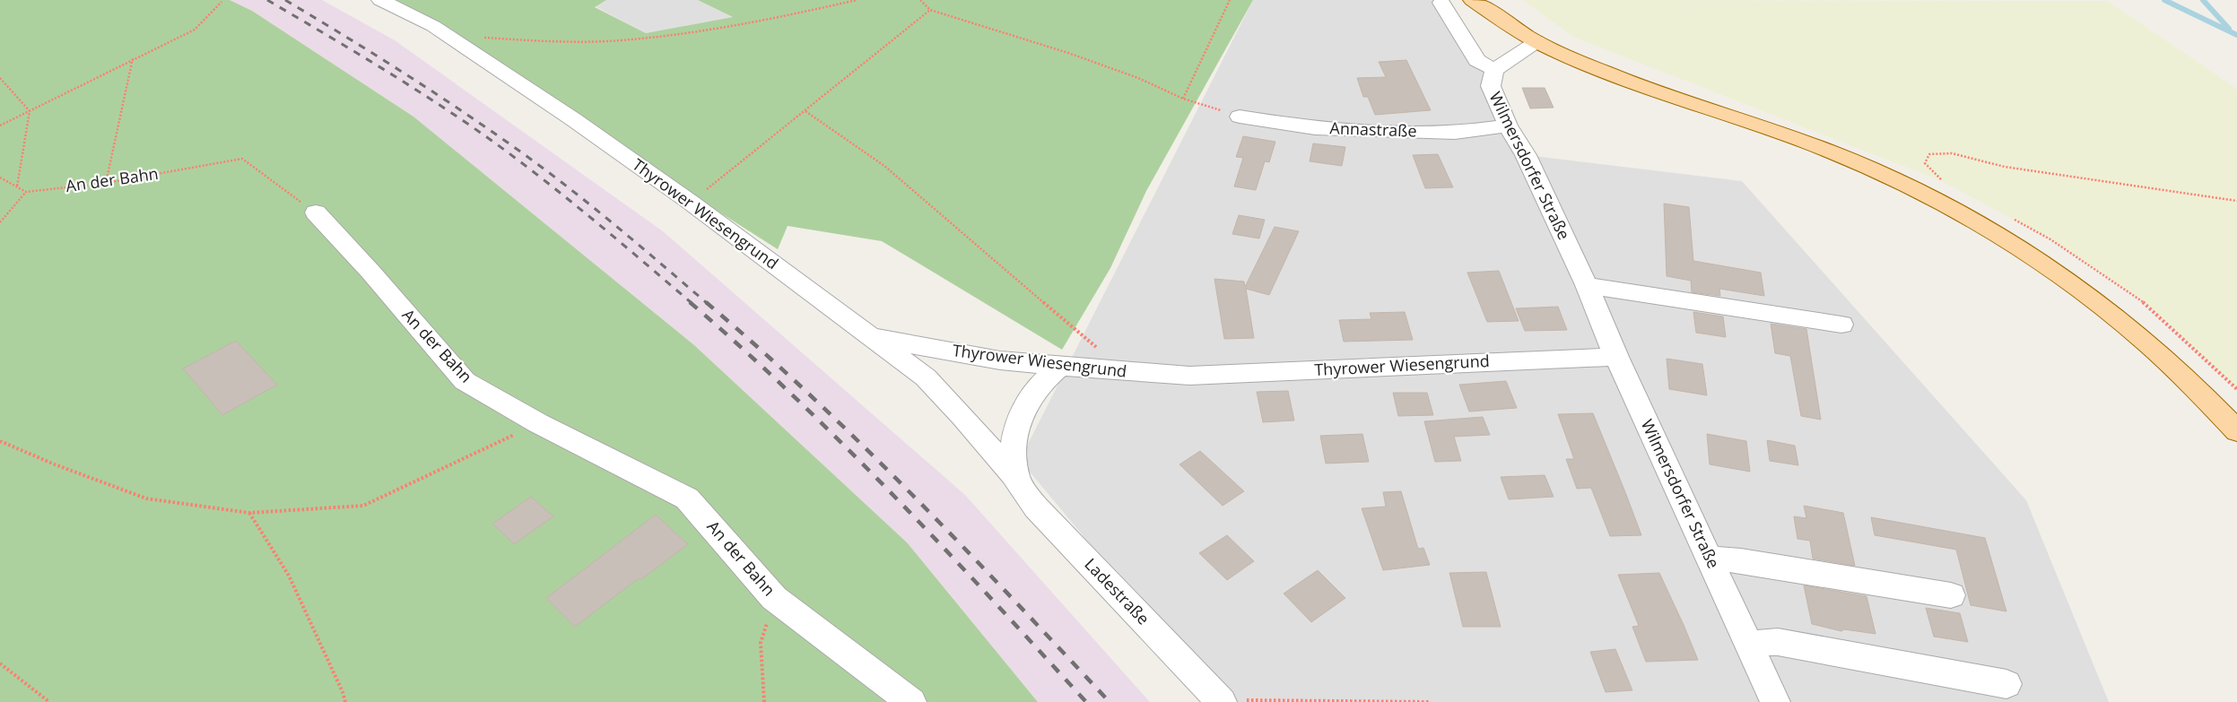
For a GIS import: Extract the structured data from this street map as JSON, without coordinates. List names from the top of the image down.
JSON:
{
  "streets": {
    "street": [
      "Annastraße",
      "Wilmersdorfer Straße",
      "An der Bahn",
      "Thyrower Wiesengrund",
      "Ladestraße"
    ]
  },
  "crossings": [
    ["Annastraße", "Wilmersdorfer Straße"],
    ["Wilmersdorfer Straße", "Thyrower Wiesengrund"],
    ["Thyrower Wiesengrund", "Ladestraße"]
  ]
}
